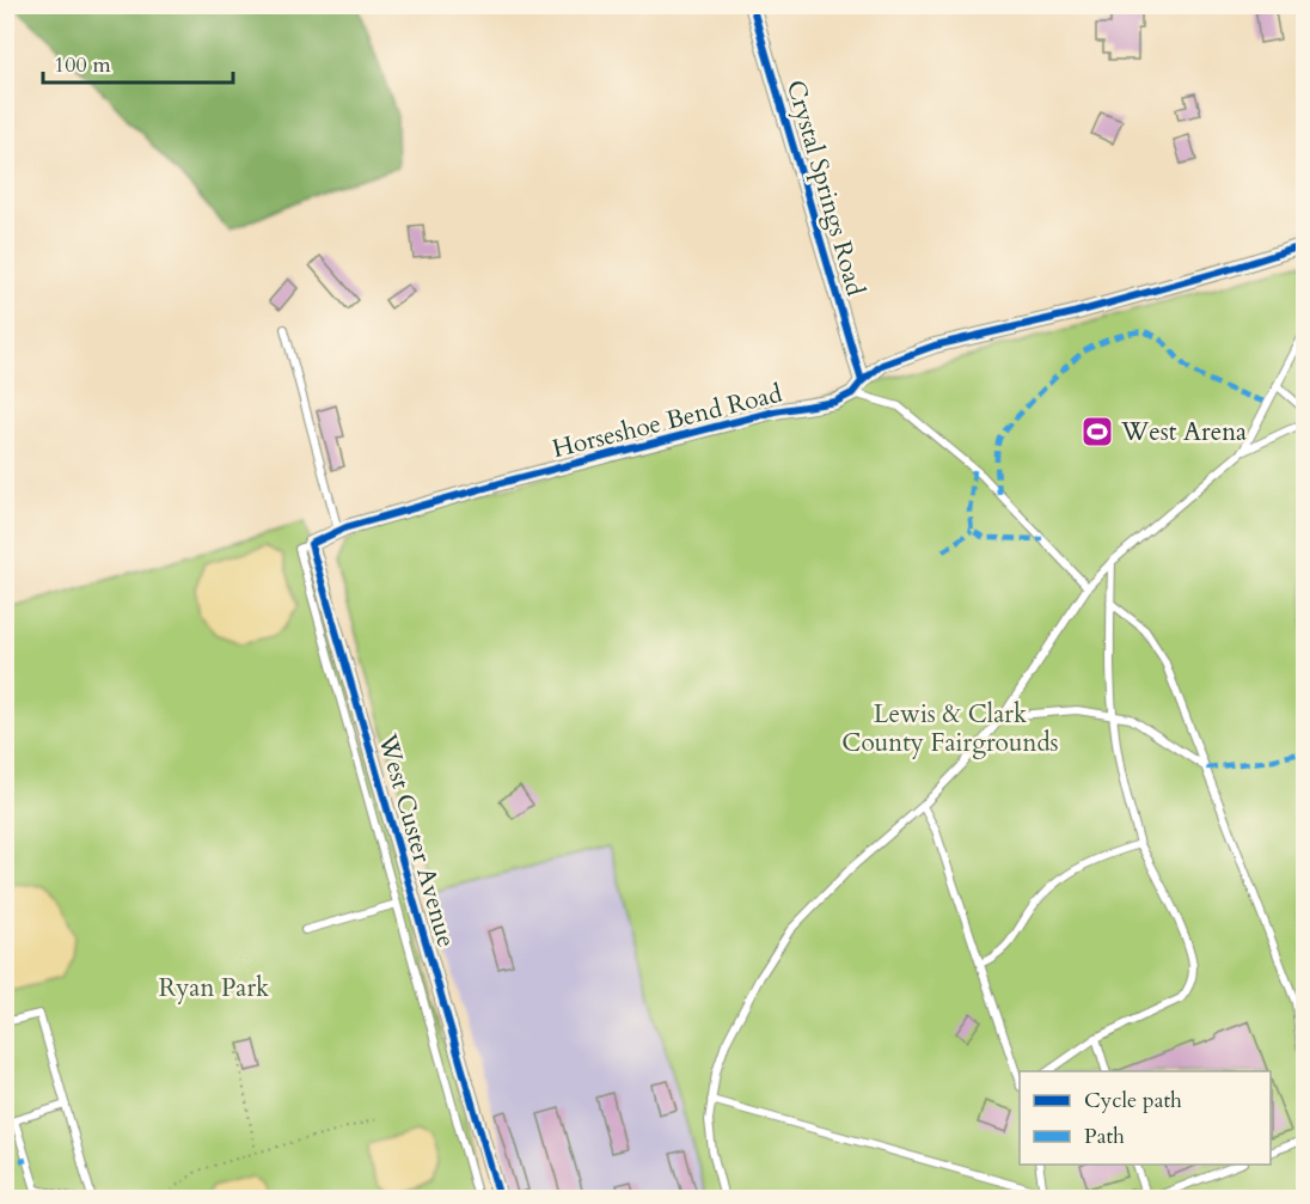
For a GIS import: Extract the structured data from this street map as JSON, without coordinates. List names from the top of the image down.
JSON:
{
  "streets": {
    "street": ["Crystal Springs Road", "Horseshoe Bend Road", "West Custer Avenue"]
  },
  "crossings": [
    ["Crystal Springs Road", "Horseshoe Bend Road"]
  ],
  "parks": ["Lewis & Clark County Fairgrounds", "Ryan Park"],
  "places": {
    "sports": ["West Arena"]
  },
  "legend": ["Cycle path", "Path"],
  "scale_bar": "100 m"
}
